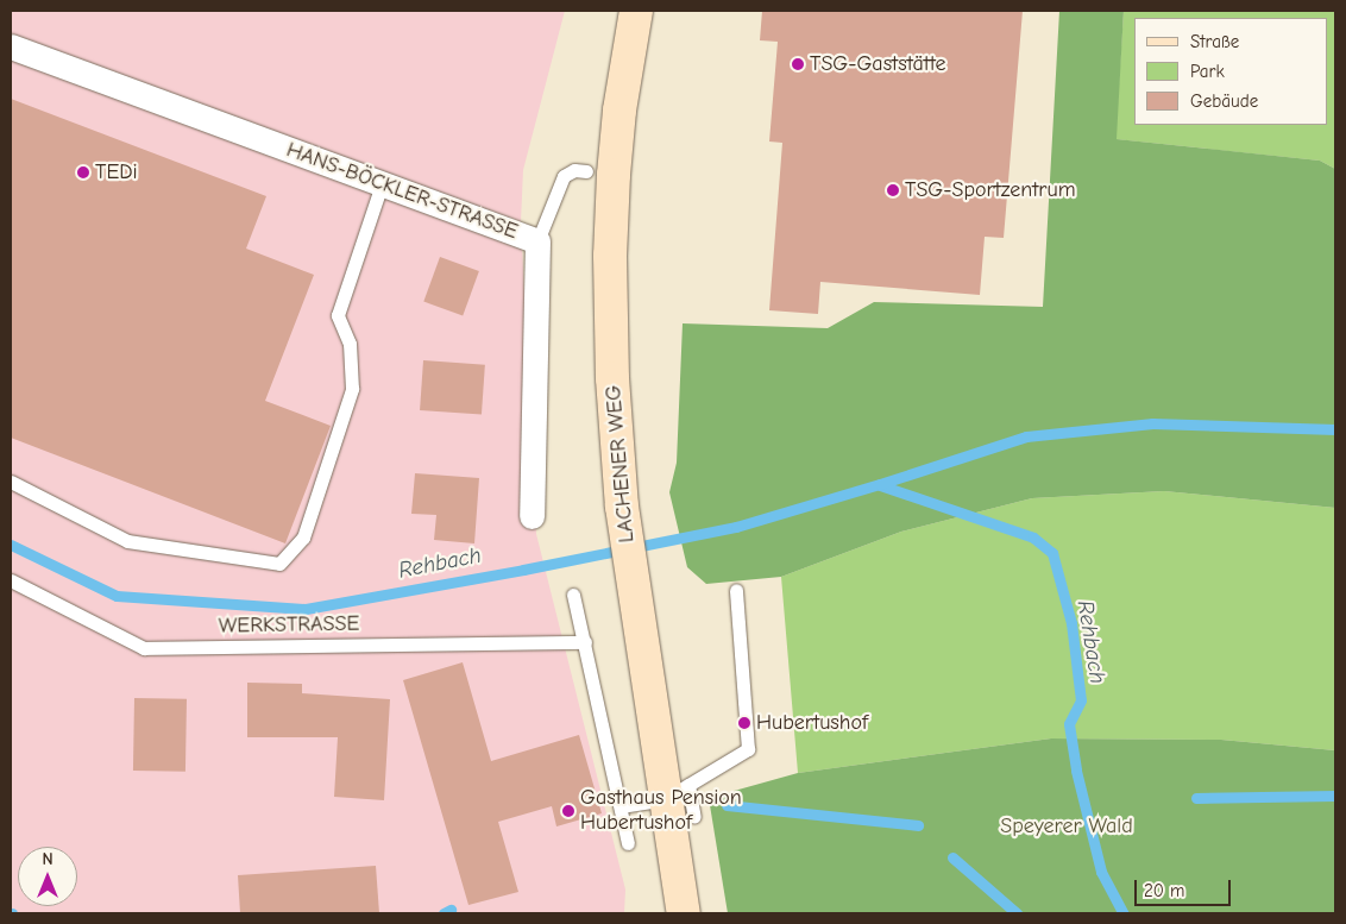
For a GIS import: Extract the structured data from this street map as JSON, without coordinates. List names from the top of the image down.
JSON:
{
  "streets": {
    "main road": ["LACHENER WEG"],
    "street": ["HANS-BÖCKLER-STRASSE"],
    "lane": ["WERKSTRASSE"]
  },
  "water": ["Rehbach"],
  "parks": ["Speyerer Wald"],
  "places": [
    "TSG-Gaststätte",
    "TEDi",
    "TSG-Sportzentrum",
    "Hubertushof",
    "Gasthaus Pension Hubertushof"
  ],
  "legend": ["Straße", "Park", "Gebäude"],
  "scale_bar": "20 m",
  "north": "top"
}
